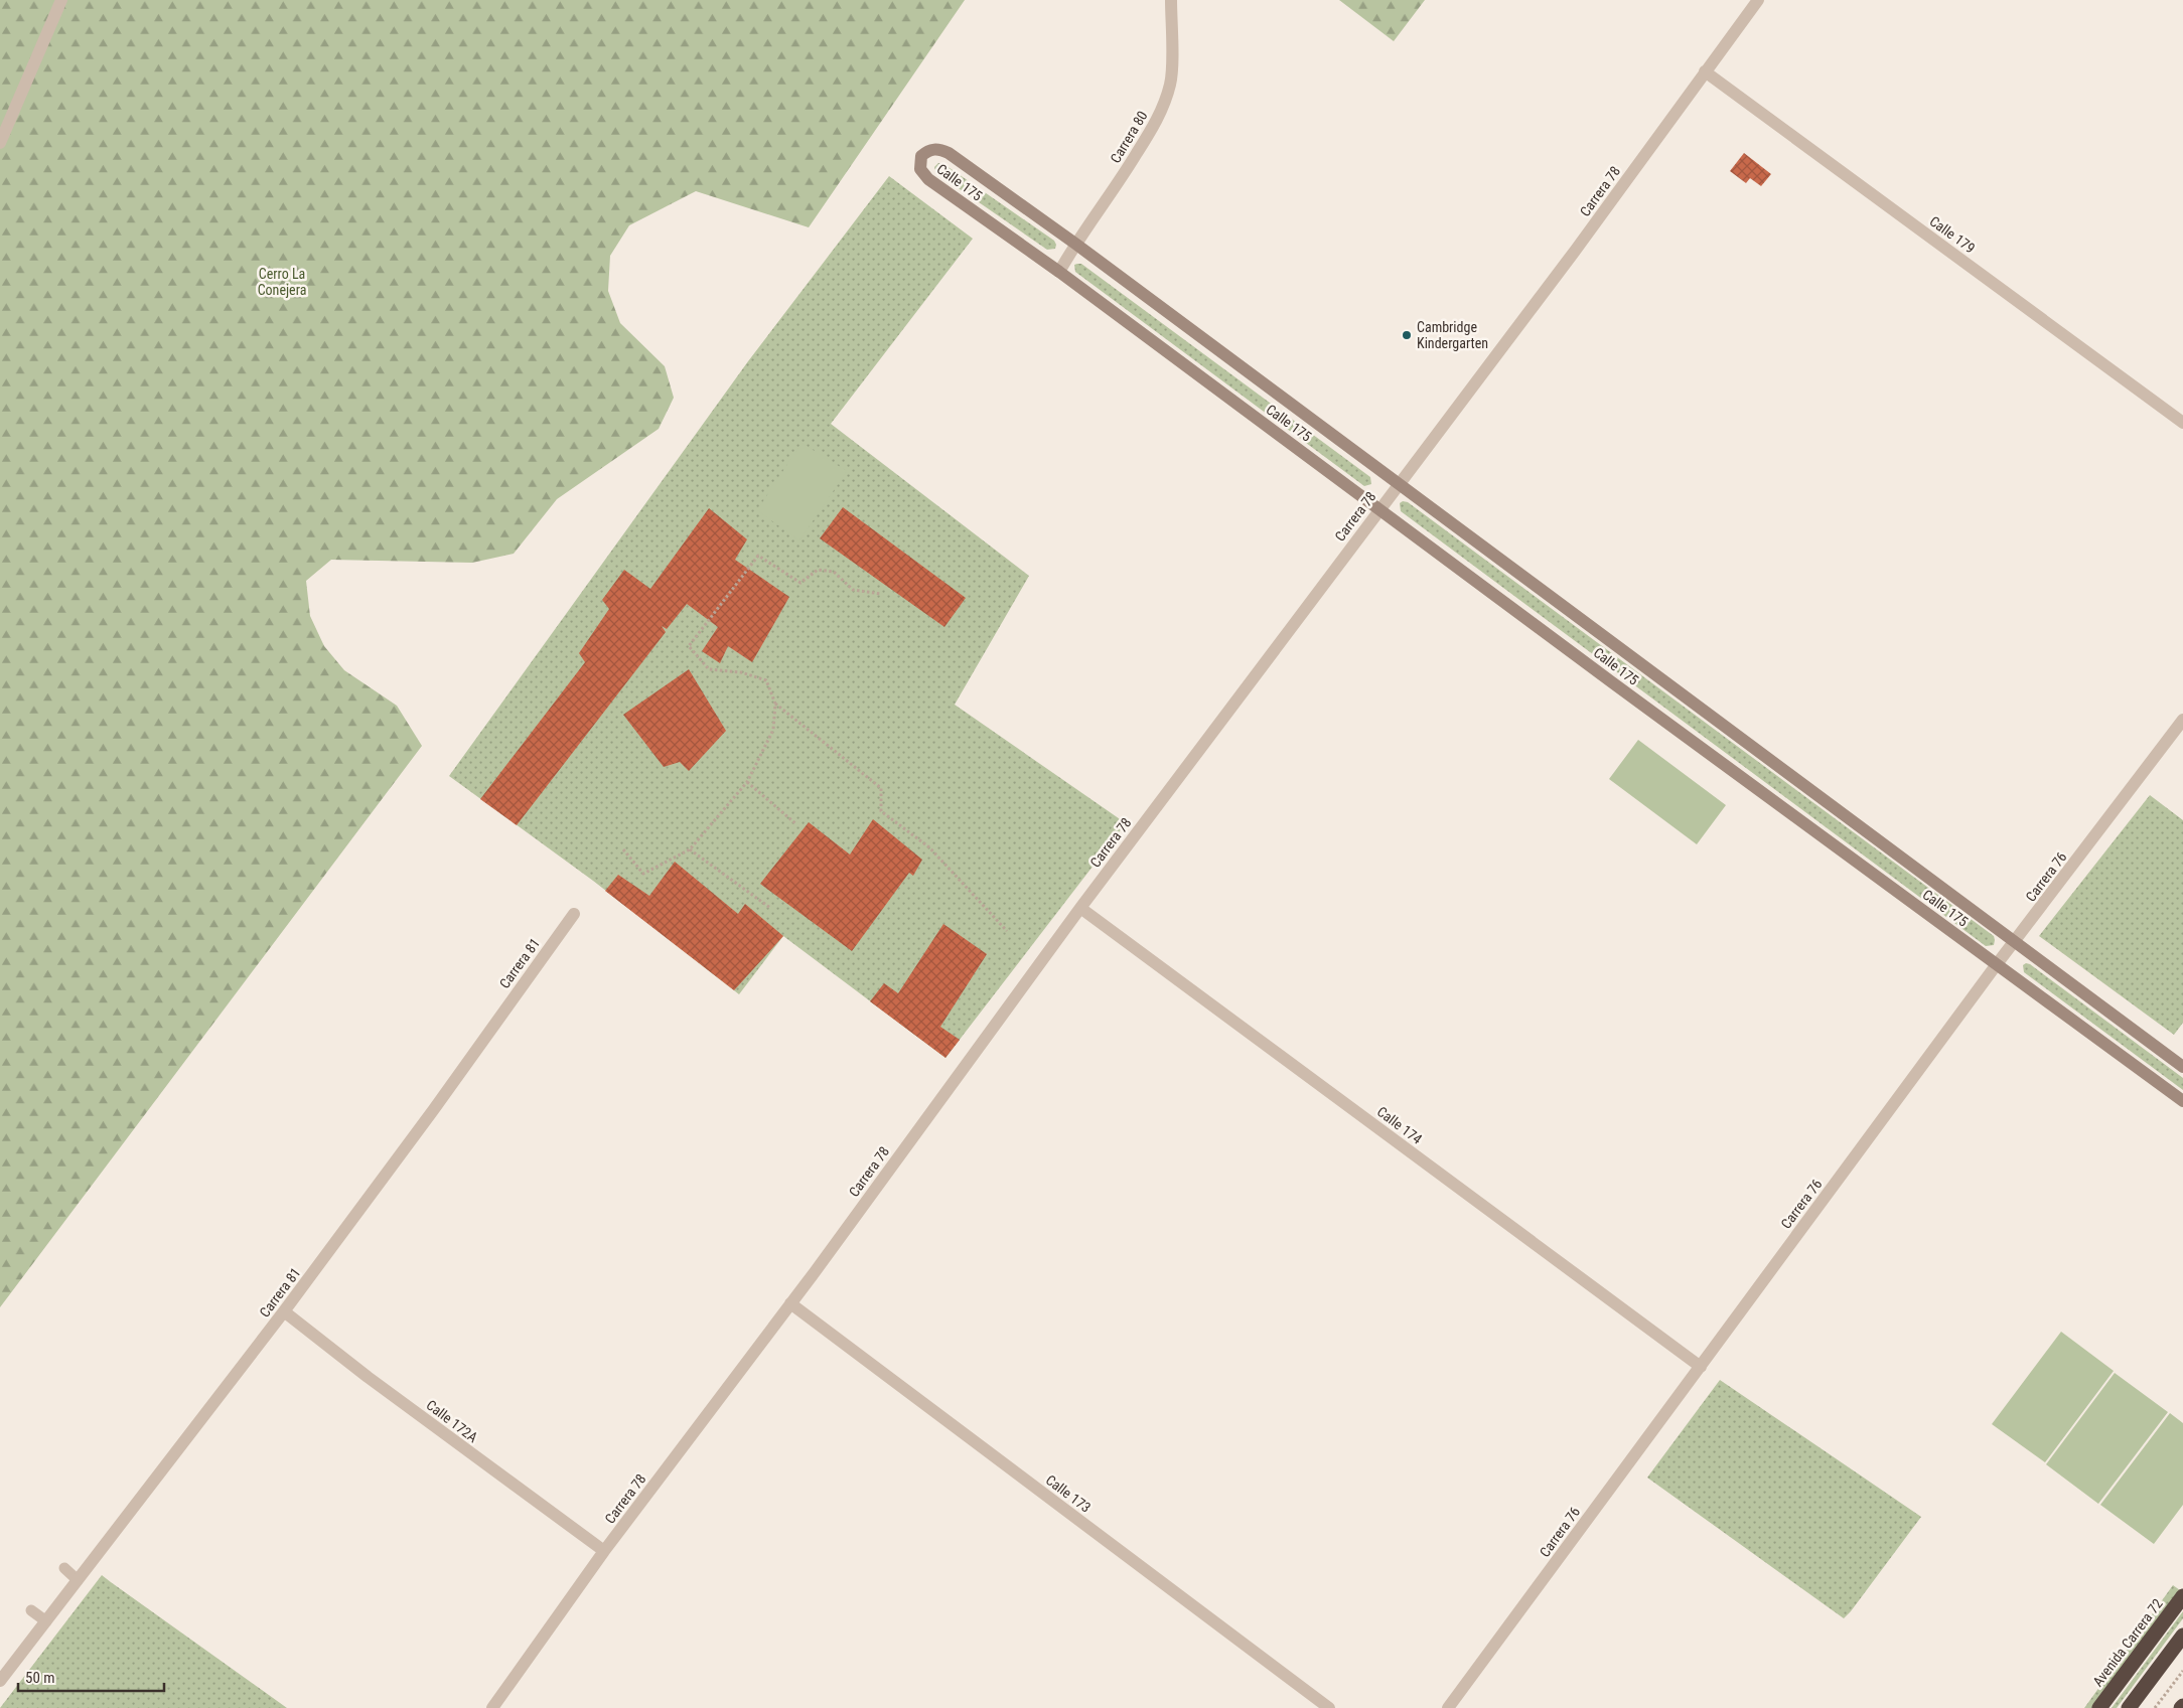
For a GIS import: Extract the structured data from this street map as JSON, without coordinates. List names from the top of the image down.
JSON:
{
  "streets": {
    "highway": ["Avenida Carrera 72"],
    "street": [
      "Carrera 80",
      "Calle 175",
      "Carrera 78",
      "Calle 179",
      "Carrera 76",
      "Carrera 81",
      "Calle 174",
      "Calle 172A",
      "Calle 173"
    ]
  },
  "crossings": [
    ["Carrera 80", "Calle 175"],
    ["Calle 175", "Carrera 78"],
    ["Calle 175", "Carrera 76"],
    ["Carrera 78", "Calle 179"],
    ["Carrera 78", "Calle 174"],
    ["Carrera 78", "Calle 172A"],
    ["Carrera 78", "Calle 173"],
    ["Carrera 76", "Calle 174"],
    ["Carrera 81", "Calle 172A"]
  ],
  "parks": ["Cerro La Conejera"],
  "places": ["Cambridge Kindergarten"],
  "scale_bar": "50 m"
}
